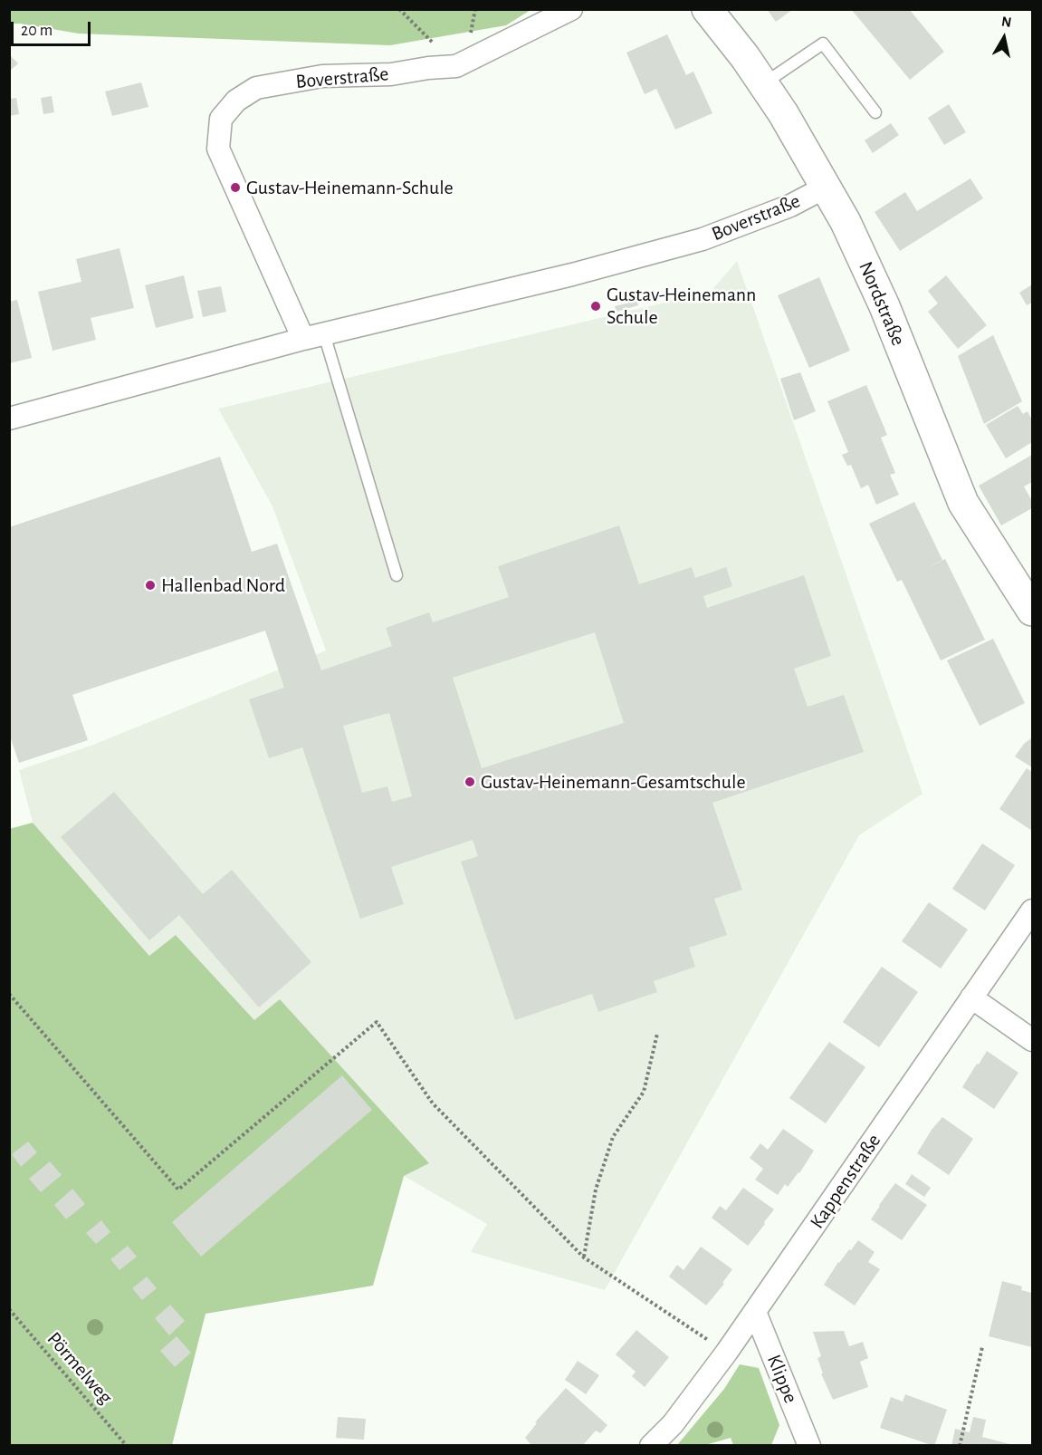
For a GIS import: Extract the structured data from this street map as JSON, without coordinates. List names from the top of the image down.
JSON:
{
  "streets": {
    "street": [
      "Boverstraße",
      "Nordstraße",
      "Kappenstraße",
      "Klippe"
    ],
    "path": ["Pörmelweg"]
  },
  "crossings": [
    ["Boverstraße", "Nordstraße"],
    ["Kappenstraße", "Klippe"]
  ],
  "places": [
    "Gustav-Heinemann-Schule",
    "Gustav-Heinemann Schule",
    "Hallenbad Nord",
    "Gustav-Heinemann-Gesamtschule"
  ],
  "scale_bar": "20 m",
  "north": "top"
}
